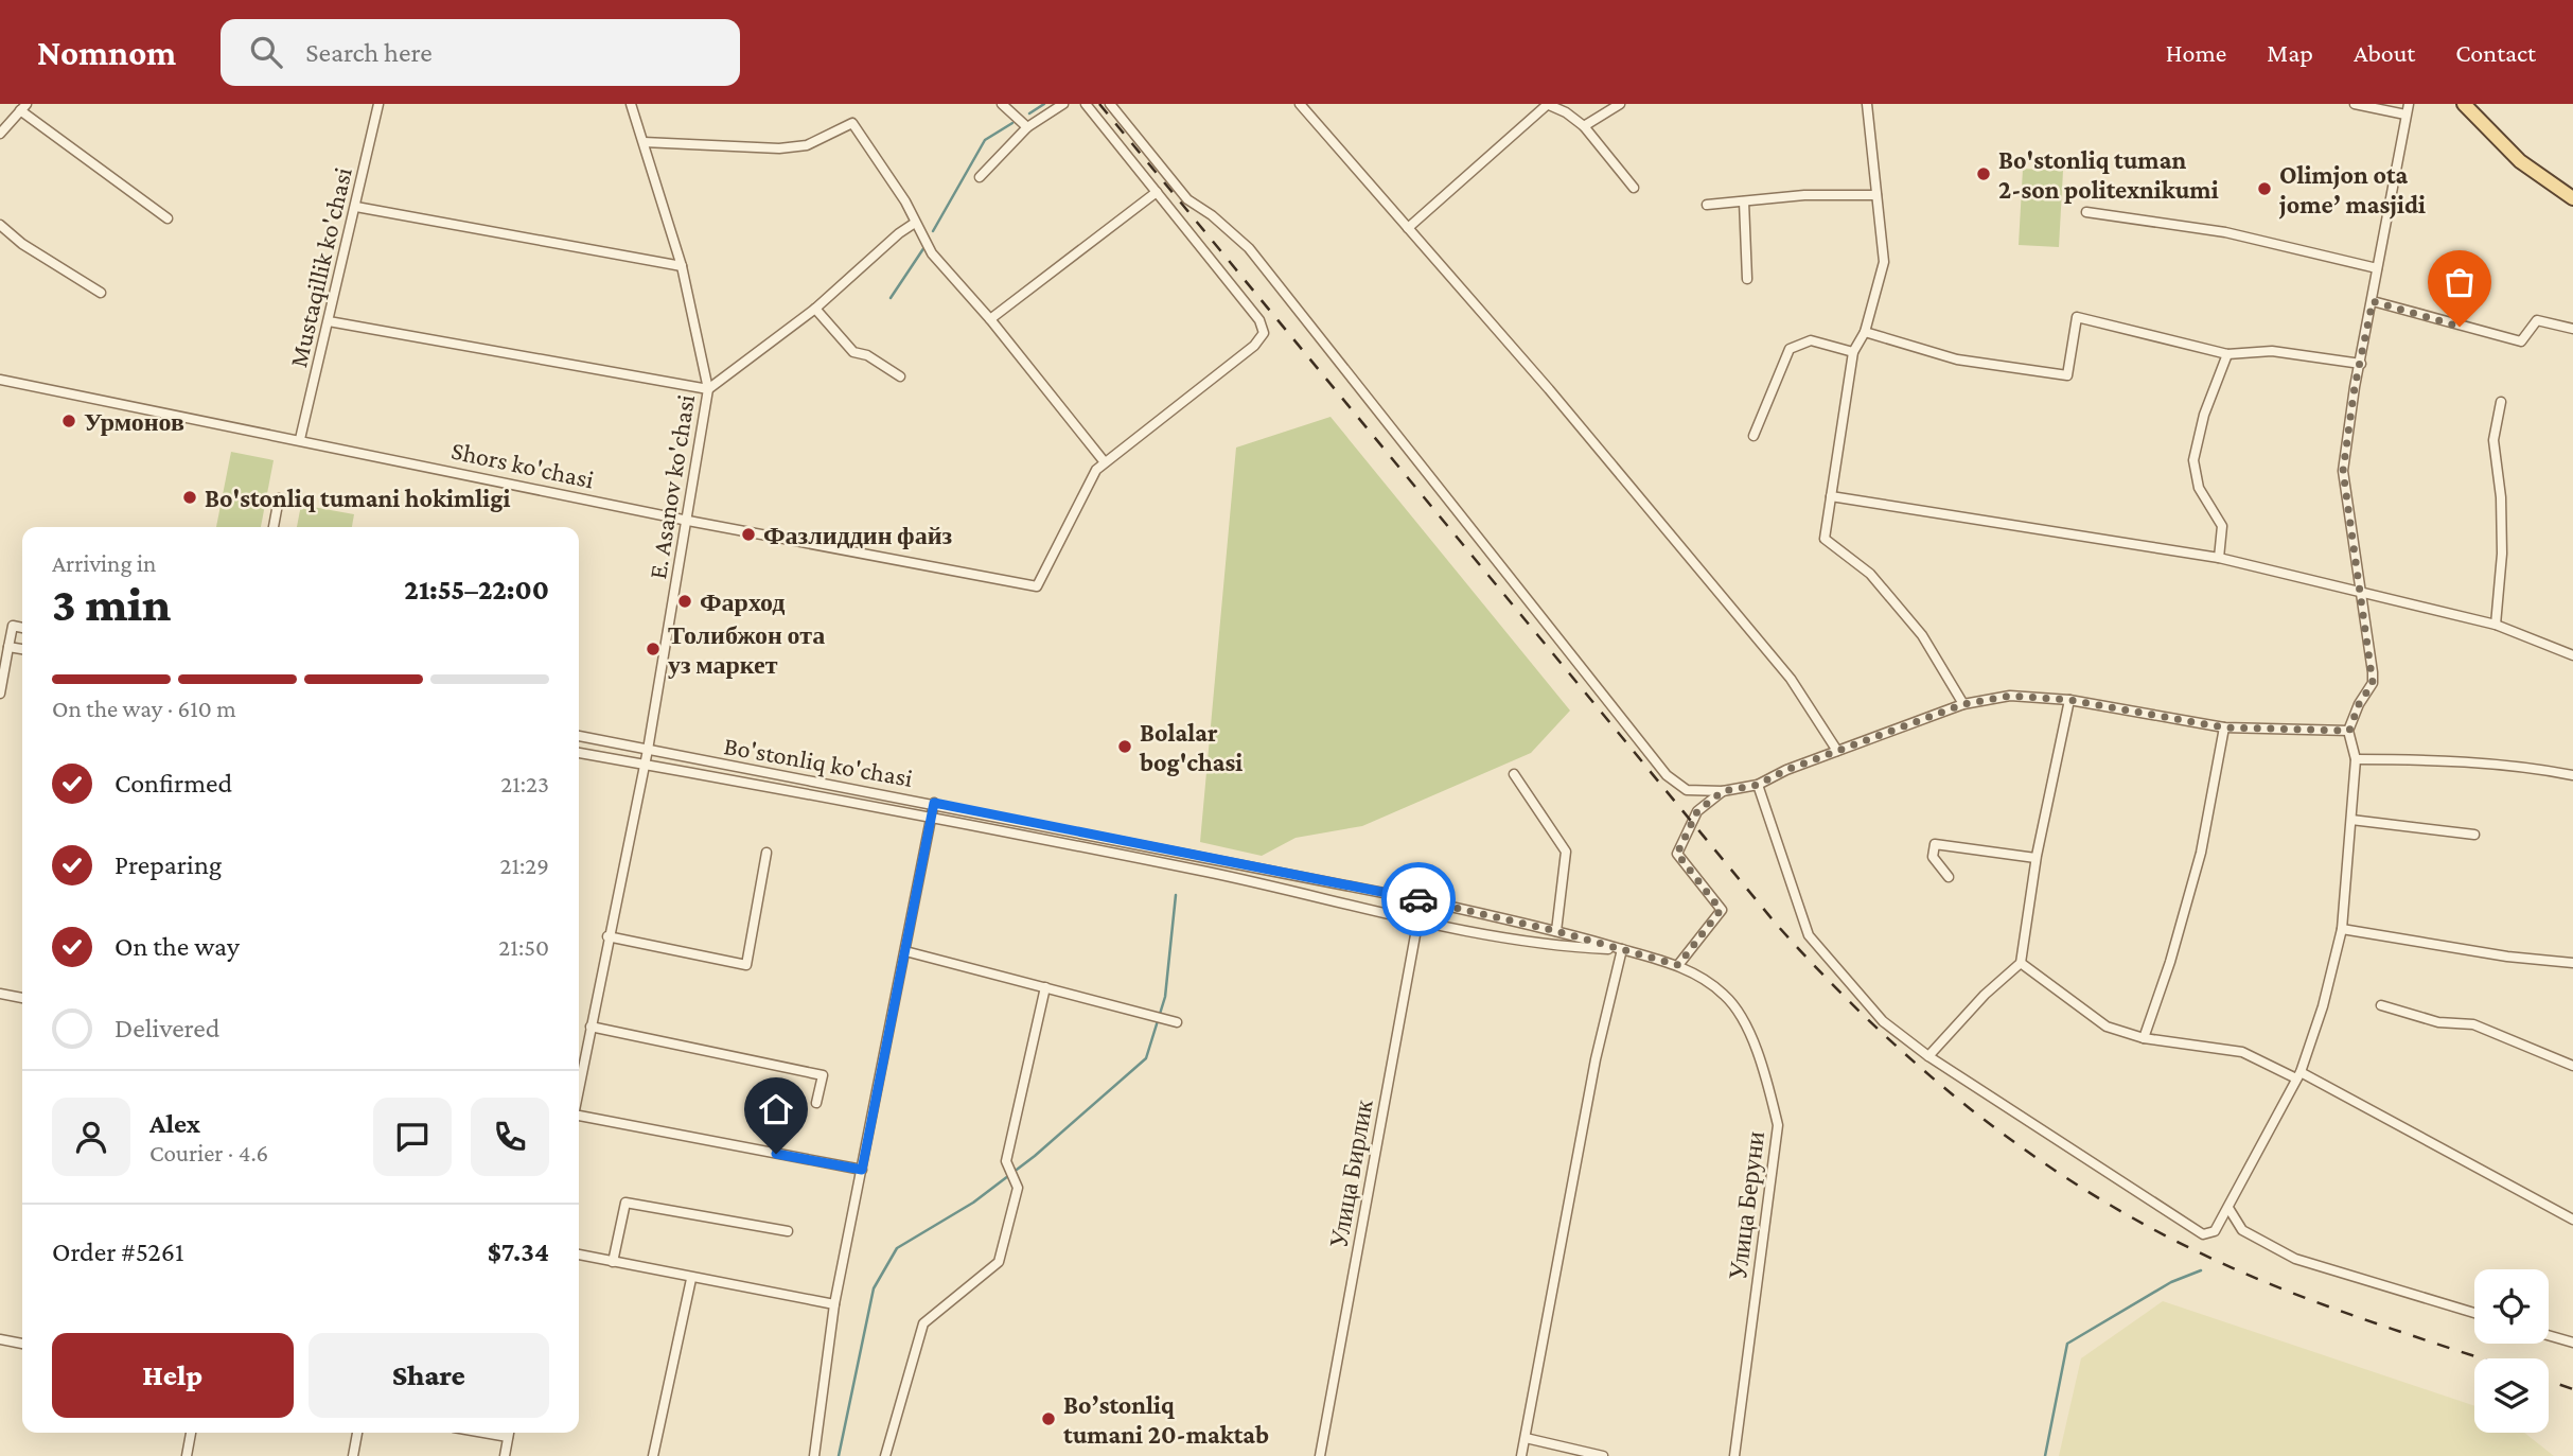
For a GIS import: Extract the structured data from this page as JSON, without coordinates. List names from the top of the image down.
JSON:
{
  "streets": {
    "street": [
      "Mustaqillik ko'chasi",
      "Shors ko'chasi",
      "E. Asanov ko'chasi",
      "Bo'stonliq ko'chasi",
      "Улица Бирлик",
      "Улица Беруни"
    ]
  },
  "crossings": [
    ["Mustaqillik ko'chasi", "Shors ko'chasi"],
    ["Shors ko'chasi", "E. Asanov ko'chasi"],
    ["E. Asanov ko'chasi", "Bo'stonliq ko'chasi"],
    ["Bo'stonliq ko'chasi", "Улица Бирлик"],
    ["Bo'stonliq ko'chasi", "Улица Беруни"]
  ],
  "places": [
    "Bo'stonliq tuman 2-son politexnikumi",
    "Olimjon ota jome’ masjidi",
    "Урмонов",
    "Bo'stonliq tumani hokimligi",
    "Фазлиддин файз",
    "Фарход",
    "Толибжон ота уз маркет",
    "Bolalar bog'chasi",
    "Bo’stonliq tumani 20-maktab"
  ],
  "page": {
    "header": "Nomnom",
    "search": "Search here",
    "nav": [
      "Home",
      "Map",
      "About",
      "Contact"
    ],
    "heading": ["3 min", "Arriving in", "21:55–22:00"],
    "panel": [
      "Alex",
      "Courier · 4.6",
      "Order #5261",
      "$7.34"
    ],
    "bar": "On the way · 610 m",
    "list": [
      ["Confirmed", "21:23"],
      ["Preparing", "21:29"],
      ["On the way", "21:50"],
      "Delivered"
    ],
    "buttons": ["Help", "Share"]
  }
}
